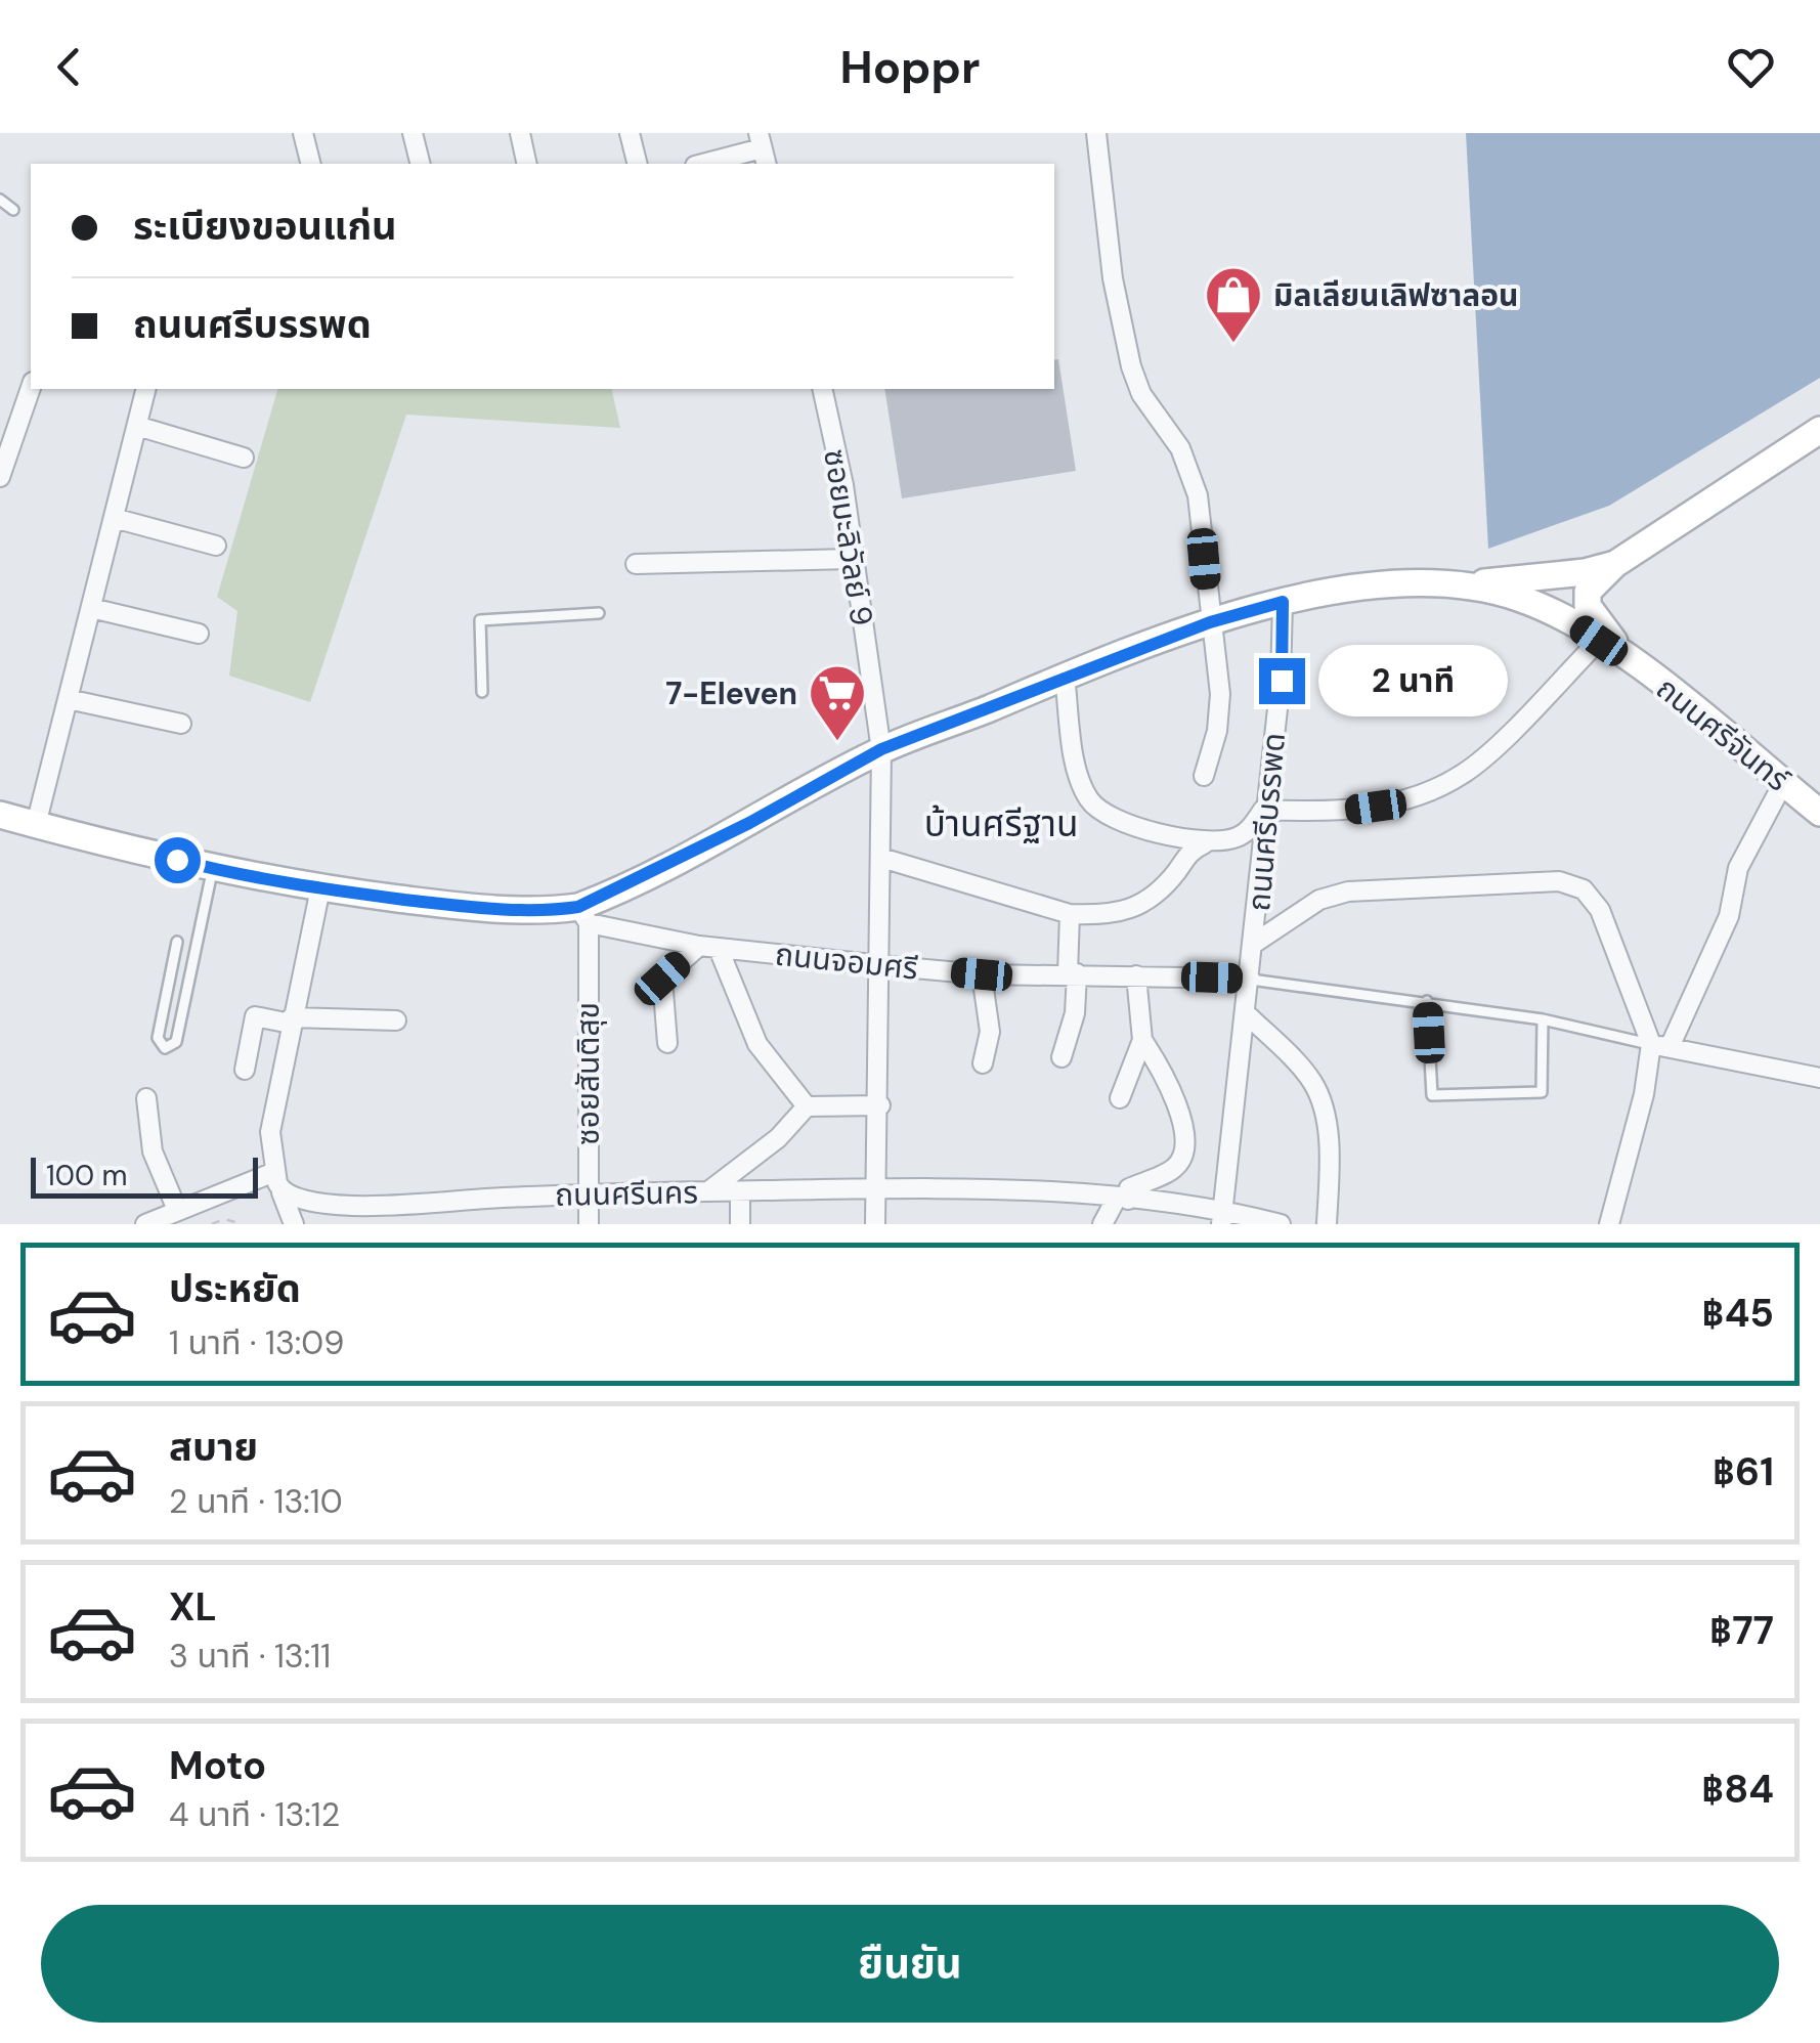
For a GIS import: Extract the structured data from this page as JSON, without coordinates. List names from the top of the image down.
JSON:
{
  "streets": {
    "main road": ["ถนนศรีจันทร์"],
    "street": [
      "ซอยมะลิวัลย์ 9",
      "ถนนศรีบรรพด",
      "ถนนจอมศรี",
      "ซอยสันติสุข",
      "ถนนศรีนคร"
    ]
  },
  "crossings": [
    ["ซอยมะลิวัลย์ 9", "ถนนศรีจันทร์"],
    ["ซอยมะลิวัลย์ 9", "ถนนจอมศรี"],
    ["ซอยมะลิวัลย์ 9", "ถนนศรีนคร"],
    ["ถนนศรีจันทร์", "ถนนศรีบรรพด"],
    ["ถนนศรีจันทร์", "ถนนจอมศรี"],
    ["ถนนศรีจันทร์", "ซอยสันติสุข"],
    ["ถนนศรีบรรพด", "ถนนจอมศรี"],
    ["ถนนศรีบรรพด", "ถนนศรีนคร"],
    ["ถนนจอมศรี", "ซอยสันติสุข"],
    ["ซอยสันติสุข", "ถนนศรีนคร"]
  ],
  "districts": ["บ้านศรีฐาน"],
  "places": {
    "shop": ["มิลเลียนเลิฟซาลอน"],
    "supermarket": ["7-Eleven"]
  },
  "scale_bar": "100 m",
  "page": {
    "header": "Hoppr",
    "banner": ["ระเบียงขอนแก่น", "ถนนศรีบรรพด"],
    "bubble": "2 นาที",
    "scale": "100 m",
    "list": [
      {
        "name": "ประหยัด",
        "note": "1 นาที · 13:09",
        "value": "฿45"
      },
      {
        "name": "สบาย",
        "note": "2 นาที · 13:10",
        "value": "฿61"
      },
      {
        "name": "XL",
        "note": "3 นาที · 13:11",
        "value": "฿77"
      },
      {
        "name": "Moto",
        "note": "4 นาที · 13:12",
        "value": "฿84"
      }
    ],
    "buttons": "ยืนยัน"
  }
}
